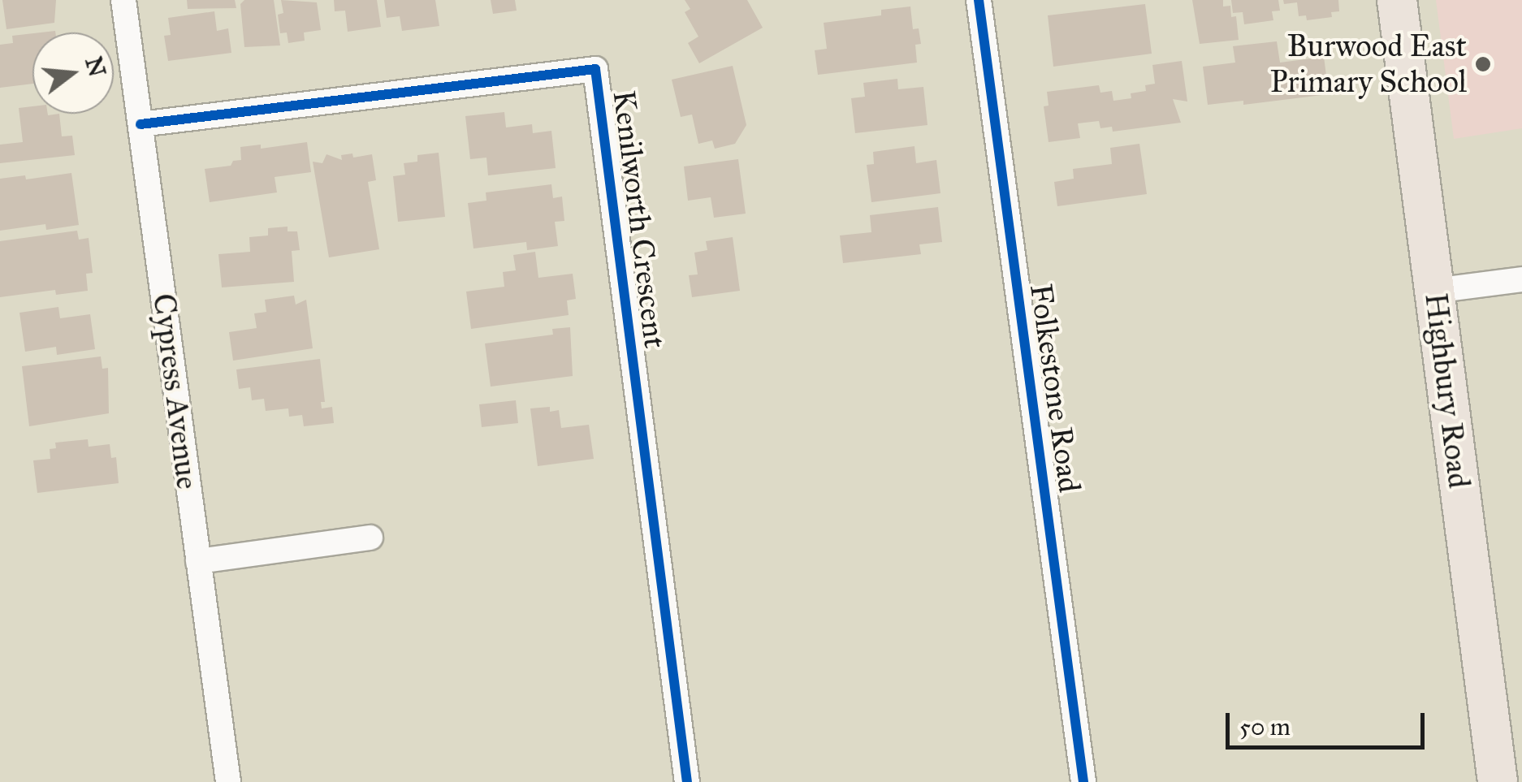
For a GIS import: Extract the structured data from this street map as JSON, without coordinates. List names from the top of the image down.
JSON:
{
  "streets": {
    "main road": ["Highbury Road"],
    "street": ["Kenilworth Crescent", "Folkestone Road", "Cypress Avenue"]
  },
  "crossings": [
    ["Kenilworth Crescent", "Cypress Avenue"]
  ],
  "places": ["Burwood East Primary School"],
  "scale_bar": "50 m",
  "north": "right"
}
